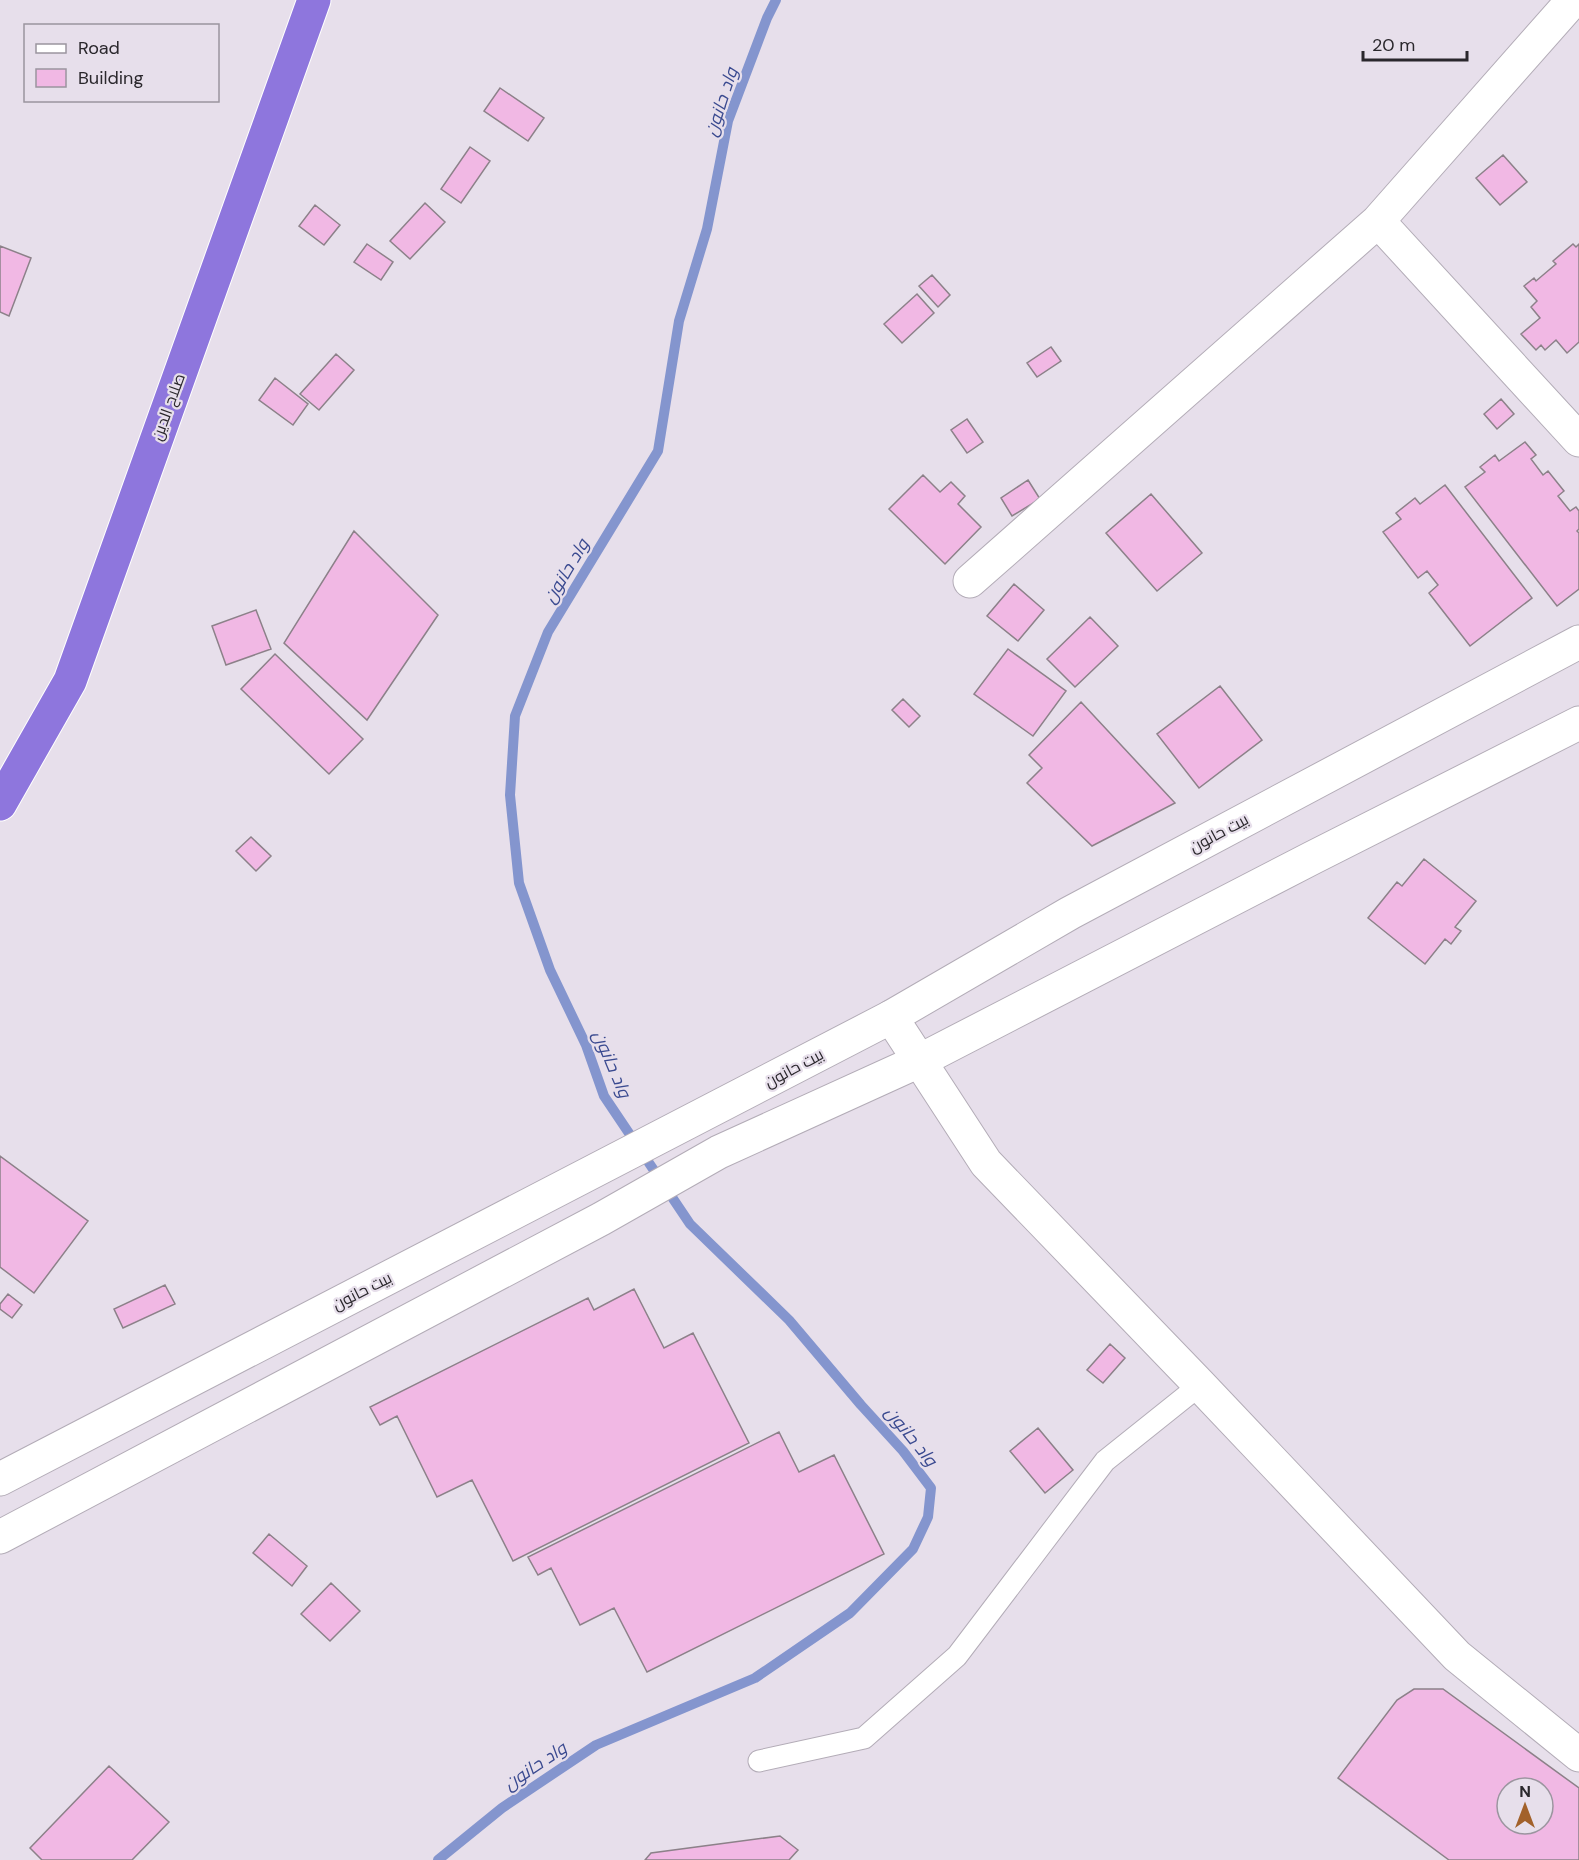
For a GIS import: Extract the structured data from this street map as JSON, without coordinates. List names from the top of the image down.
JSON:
{
  "streets": {
    "highway": ["صلاح الدين"],
    "main road": ["بيت حانون"]
  },
  "water": ["واد حانون"],
  "legend": ["Road", "Building"],
  "scale_bar": "20 m",
  "north": "top"
}
